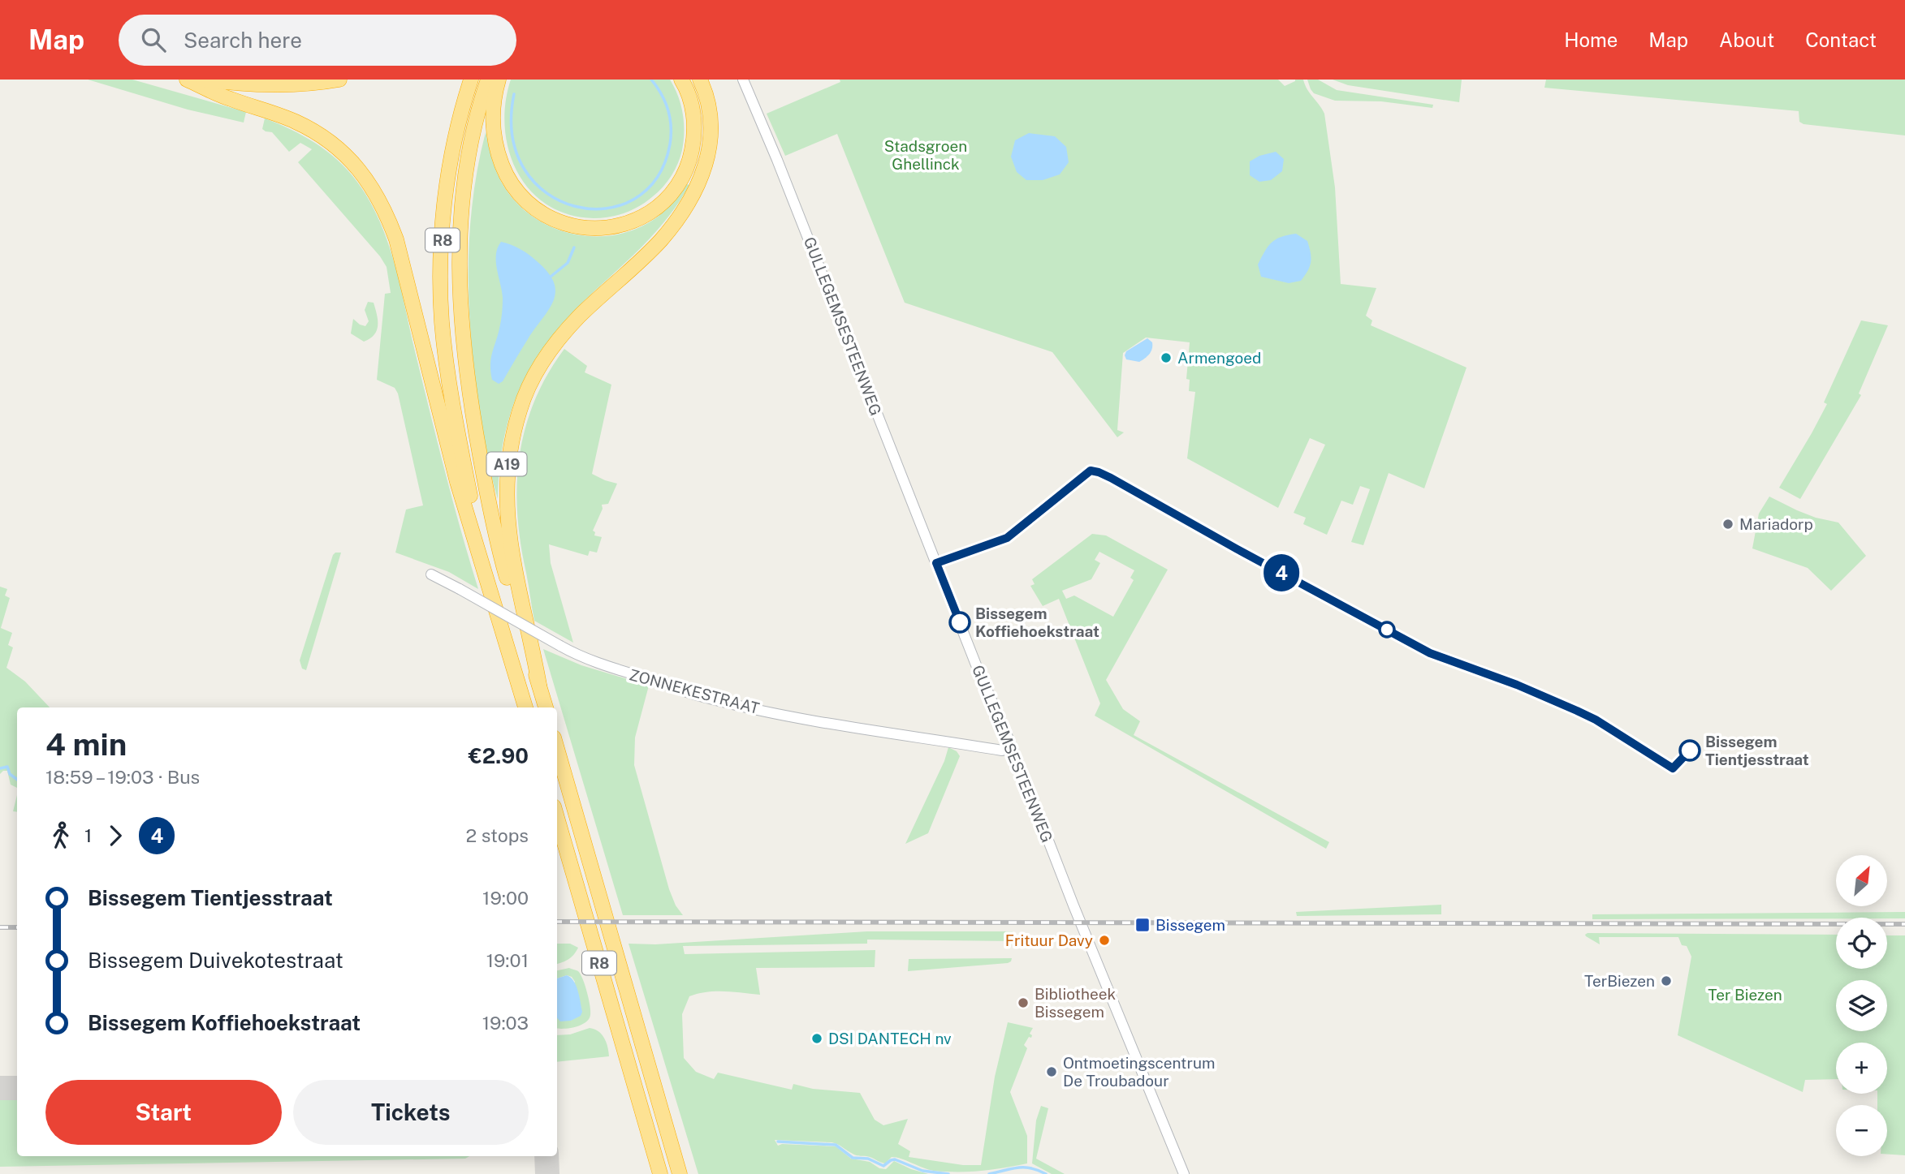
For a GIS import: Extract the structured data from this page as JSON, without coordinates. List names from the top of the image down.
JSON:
{
  "streets": {
    "highway": ["R8", "A19"],
    "street": ["GULLEGEMSESTEENWEG", "ZONNEKESTRAAT"]
  },
  "crossings": [
    ["R8", "A19"],
    ["GULLEGEMSESTEENWEG", "ZONNEKESTRAAT"]
  ],
  "parks": ["Stadsgroen Ghellinck", "Ter Biezen"],
  "places": {
    "other": [
      "Armengoed",
      "Mariadorp",
      "Bissegem Koffiehoekstraat",
      "Bissegem Tientjesstraat",
      "Frituur Davy",
      "TerBiezen",
      "Bibliotheek Bissegem",
      "DSI DANTECH nv",
      "Ontmoetingscentrum De Troubadour"
    ],
    "transit": ["Bissegem"]
  },
  "lines": ["bus line 4"],
  "north": "top right",
  "page": {
    "header": "Map",
    "search": "Search here",
    "nav": [
      "Home",
      "Map",
      "About",
      "Contact"
    ],
    "on_map": "4",
    "heading": ["4 min", "18:59 – 19:03 · Bus", "€2.90"],
    "legs": ["1", "4", "2 stops"],
    "map_buttons": ["+", "−"],
    "list": [
      {
        "name": "Bissegem Tientjesstraat",
        "value": "19:00"
      },
      {
        "name": "Bissegem Duivekotestraat",
        "value": "19:01"
      },
      {
        "name": "Bissegem Koffiehoekstraat",
        "value": "19:03"
      }
    ],
    "buttons": ["Start", "Tickets"]
  }
}
